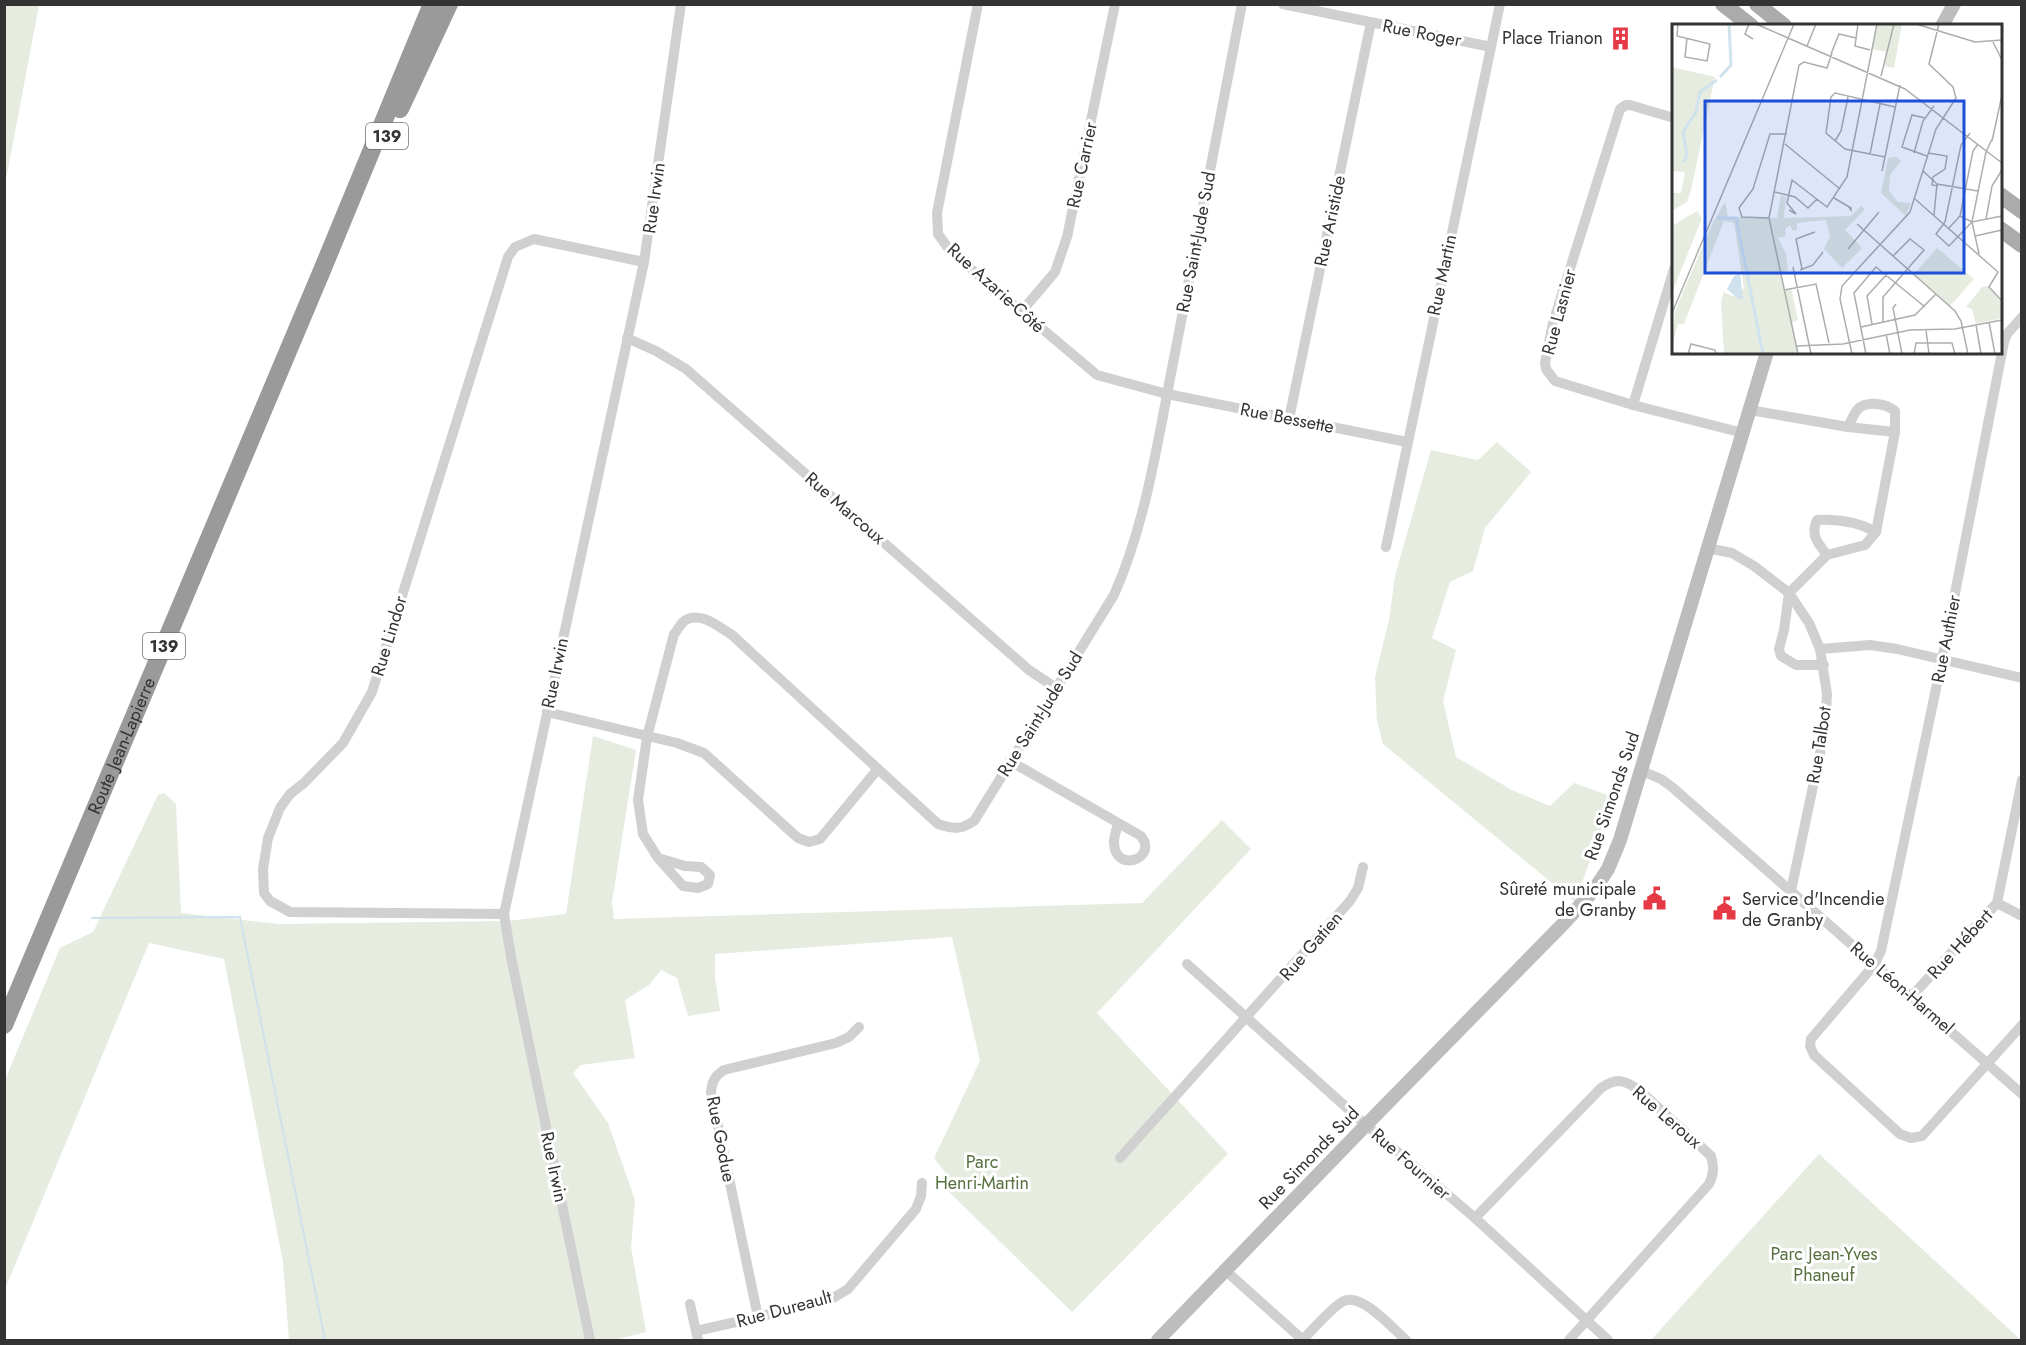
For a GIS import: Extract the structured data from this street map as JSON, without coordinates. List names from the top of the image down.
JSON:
{
  "streets": {
    "highway": ["139", "Route Jean-Lapierre"],
    "street": [
      "Rue Roger",
      "Rue Carrier",
      "Rue Irwin",
      "Rue Aristide",
      "Rue Saint-Jude Sud",
      "Rue Martin",
      "Rue Azarie-Côté",
      "Rue Lasnier",
      "Rue Bessette",
      "Rue Marcoux",
      "Rue Lindor",
      "Rue Authier",
      "Rue Talbot",
      "Rue Simonds Sud",
      "Rue Hébert",
      "Rue Gatien",
      "Rue Léon-Harmel",
      "Rue Leroux",
      "Rue Godue",
      "Rue Fournier",
      "Rue Dureault"
    ]
  },
  "crossings": [
    ["Rue Roger", "Rue Aristide"],
    ["Rue Roger", "Rue Martin"],
    ["Rue Carrier", "Rue Azarie-Côté"],
    ["Rue Irwin", "Rue Marcoux"],
    ["Rue Irwin", "Rue Lindor"],
    ["Rue Aristide", "Rue Bessette"],
    ["Rue Saint-Jude Sud", "Rue Azarie-Côté"],
    ["Rue Saint-Jude Sud", "Rue Bessette"],
    ["Rue Saint-Jude Sud", "Rue Marcoux"],
    ["Rue Martin", "Rue Bessette"],
    ["Rue Azarie-Côté", "Rue Bessette"],
    ["Rue Lasnier", "Rue Simonds Sud"],
    ["Rue Authier", "Rue Léon-Harmel"],
    ["Rue Talbot", "Rue Simonds Sud"],
    ["Rue Talbot", "Rue Léon-Harmel"],
    ["Rue Simonds Sud", "Rue Léon-Harmel"],
    ["Rue Simonds Sud", "Rue Fournier"],
    ["Rue Hébert", "Rue Léon-Harmel"],
    ["Rue Gatien", "Rue Fournier"],
    ["Rue Leroux", "Rue Fournier"],
    ["Rue Godue", "Rue Dureault"]
  ],
  "parks": ["Parc Henri-Martin", "Parc Jean-Yves Phaneuf"],
  "places": {
    "building": ["Place Trianon"],
    "public building": ["Sûreté municipale de Granby", "Service d'Incendie de Granby"]
  }
}
